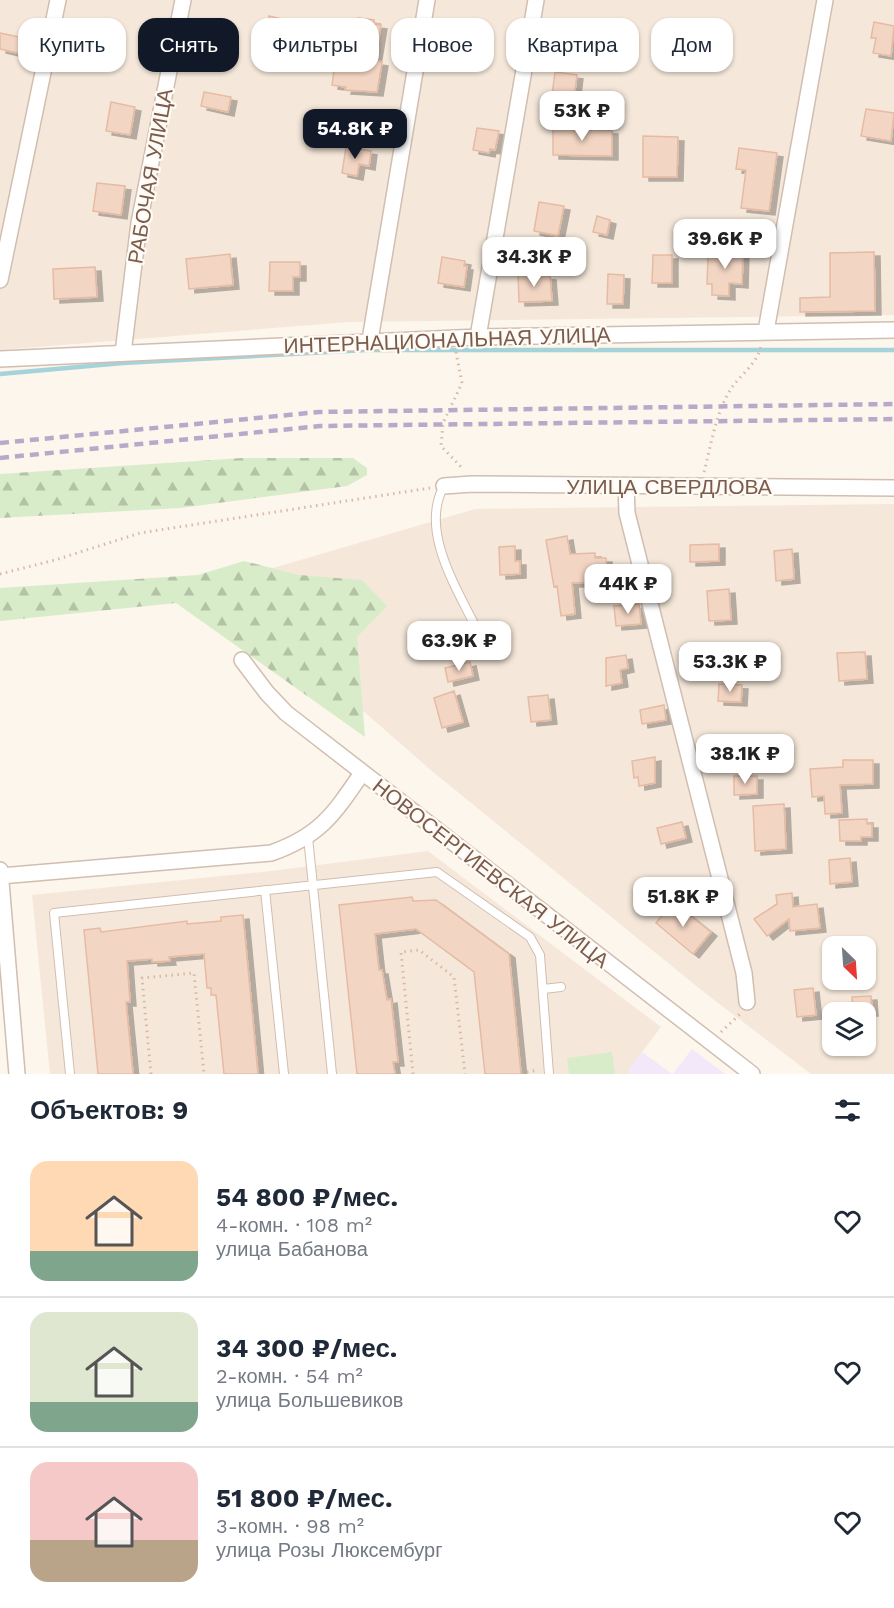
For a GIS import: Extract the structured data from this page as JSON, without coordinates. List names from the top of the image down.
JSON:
{
  "streets": {
    "street": [
      "РАБОЧАЯ УЛИЦА",
      "ИНТЕРНАЦИОНАЛЬНАЯ УЛИЦА",
      "УЛИЦА СВЕРДЛОВА",
      "НОВОСЕРГИЕВСКАЯ УЛИЦА"
    ]
  },
  "crossings": [
    ["РАБОЧАЯ УЛИЦА", "ИНТЕРНАЦИОНАЛЬНАЯ УЛИЦА"]
  ],
  "north": "bottom right",
  "page": {
    "chip": [
      "Купить",
      "Снять",
      "Фильтры",
      "Новое",
      "Квартира",
      "Дом"
    ],
    "price": [
      "53K ₽",
      "54.8K ₽",
      "39.6K ₽",
      "34.3K ₽",
      "44K ₽",
      "63.9K ₽",
      "53.3K ₽",
      "38.1K ₽",
      "51.8K ₽"
    ],
    "heading": "Объектов: 9",
    "list": [
      {
        "name": "54 800 ₽/мес.",
        "note": "4-комн. · 108 m² · улица Бабанова"
      },
      {
        "name": "34 300 ₽/мес.",
        "note": "2-комн. · 54 m² · улица Большевиков"
      },
      {
        "name": "51 800 ₽/мес.",
        "note": "3-комн. · 98 m² · улица Розы Люксембург"
      }
    ]
  }
}
